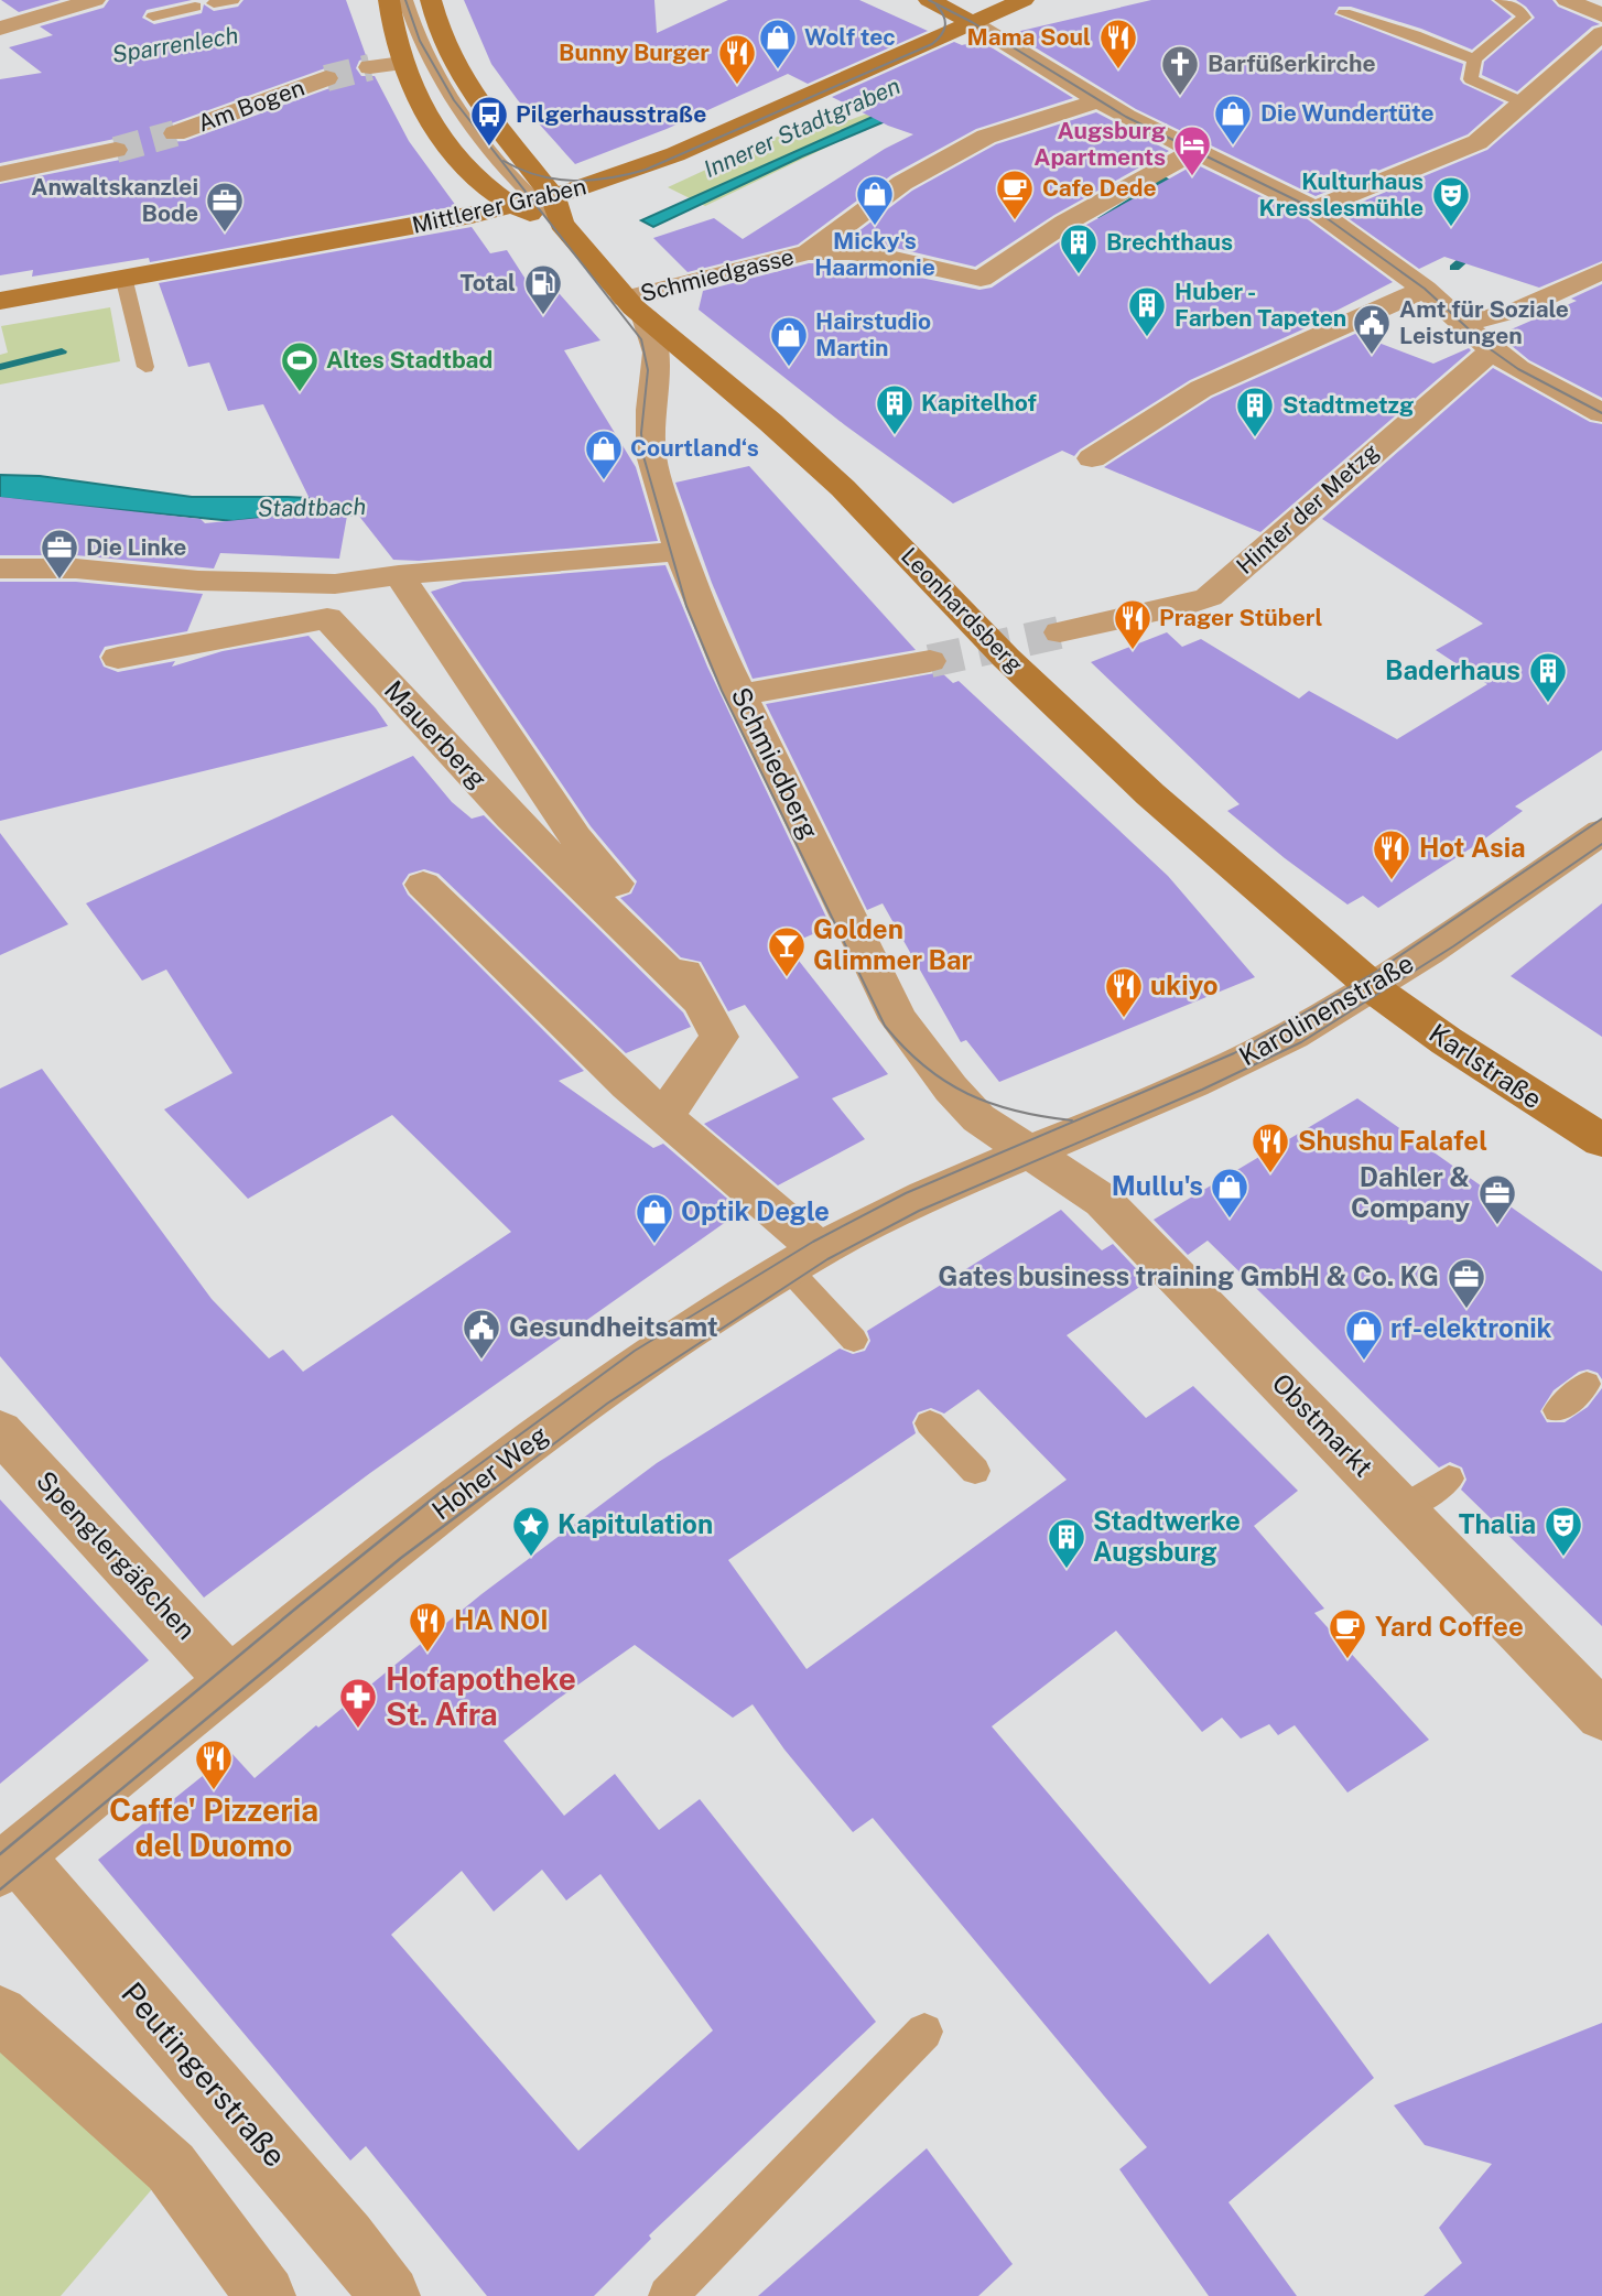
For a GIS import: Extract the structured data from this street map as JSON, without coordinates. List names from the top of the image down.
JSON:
{
  "streets": {
    "street": [
      "Am Bogen",
      "Mittlerer Graben",
      "Schmiedgasse",
      "Hinter der Metzg",
      "Leonhardsberg",
      "Mauerberg",
      "Schmiedberg",
      "Karolinenstraße",
      "Karlstraße",
      "Obstmarkt",
      "Hoher Weg",
      "Spenglergäßchen",
      "Peutingerstraße"
    ]
  },
  "crossings": [
    ["Mittlerer Graben", "Leonhardsberg"],
    ["Schmiedgasse", "Leonhardsberg"],
    ["Schmiedgasse", "Schmiedberg"],
    ["Leonhardsberg", "Schmiedberg"],
    ["Leonhardsberg", "Karolinenstraße"],
    ["Leonhardsberg", "Karlstraße"],
    ["Schmiedberg", "Karolinenstraße"],
    ["Schmiedberg", "Obstmarkt"],
    ["Schmiedberg", "Hoher Weg"],
    ["Karolinenstraße", "Karlstraße"],
    ["Karolinenstraße", "Obstmarkt"],
    ["Karolinenstraße", "Hoher Weg"],
    ["Obstmarkt", "Hoher Weg"],
    ["Hoher Weg", "Spenglergäßchen"],
    ["Hoher Weg", "Peutingerstraße"]
  ],
  "water": ["Sparrenlech", "Innerer Stadtgraben", "Stadtbach"],
  "places": {
    "shop": [
      "Wolf tec",
      "Die Wundertüte",
      "Micky's Haarmonie",
      "Hairstudio Martin",
      "Courtland‘s",
      "Mullu's",
      "Optik Degle",
      "rf-elektronik"
    ],
    "restaurant": [
      "Mama Soul",
      "Bunny Burger",
      "Prager Stüberl",
      "Hot Asia",
      "ukiyo",
      "Shushu Falafel",
      "HA NOI",
      "Caffe' Pizzeria del Duomo"
    ],
    "church": ["Barfüßerkirche"],
    "bus stop": ["Pilgerhausstraße"],
    "hotel": ["Augsburg Apartments"],
    "cafe": ["Cafe Dede", "Yard Coffee"],
    "theatre": ["Kulturhaus Kresslesmühle", "Thalia"],
    "office": [
      "Anwaltskanzlei Bode",
      "Die Linke",
      "Dahler & Company",
      "Gates business training GmbH & Co. KG"
    ],
    "building": [
      "Brechthaus",
      "Huber - Farben Tapeten",
      "Kapitelhof",
      "Stadtmetzg",
      "Baderhaus",
      "Stadtwerke Augsburg"
    ],
    "fuel station": ["Total"],
    "public building": ["Amt für Soziale Leistungen", "Gesundheitsamt"],
    "sports": ["Altes Stadtbad"],
    "bar": ["Golden Glimmer Bar"],
    "place": ["Kapitulation"],
    "pharmacy": ["Hofapotheke St. Afra"]
  }
}
